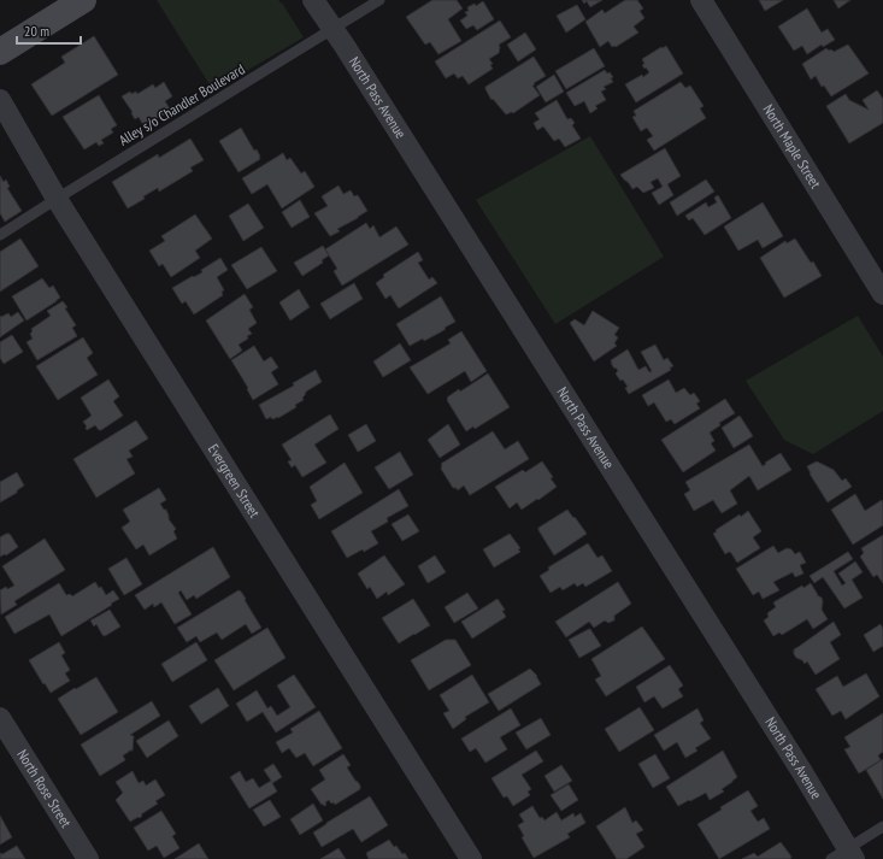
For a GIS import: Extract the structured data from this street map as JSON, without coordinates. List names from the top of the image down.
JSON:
{
  "streets": {
    "street": [
      "North Pass Avenue",
      "North Maple Street",
      "Evergreen Street",
      "North Rose Street"
    ],
    "lane": ["Alley s/o Chandler Boulevard"]
  },
  "crossings": [
    ["North Pass Avenue", "Alley s/o Chandler Boulevard"],
    ["Alley s/o Chandler Boulevard", "Evergreen Street"]
  ],
  "scale_bar": "20 m"
}
